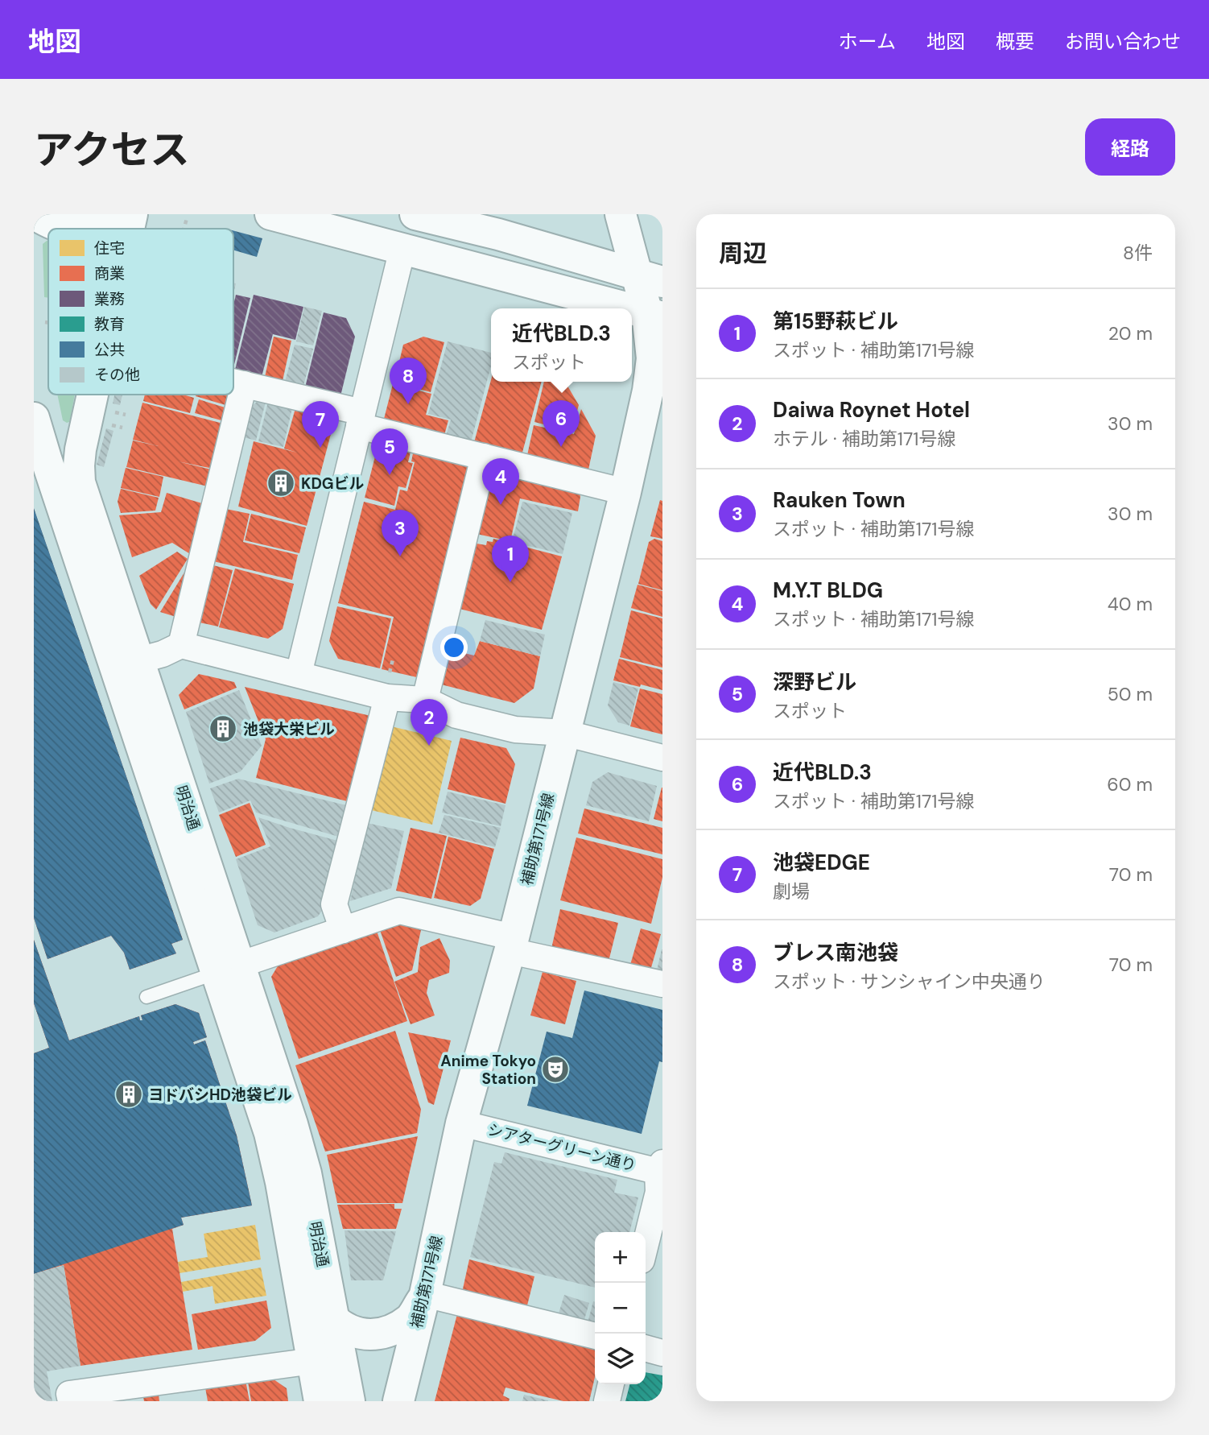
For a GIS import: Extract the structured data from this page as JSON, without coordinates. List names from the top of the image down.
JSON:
{
  "streets": {
    "street": ["明治通", "補助第171号線", "シアターグリーン通り"]
  },
  "crossings": [
    ["補助第171号線", "シアターグリーン通り"]
  ],
  "places": {
    "building": ["KDGビル", "池袋大栄ビル", "ヨドバシHD池袋ビル"],
    "theatre": ["Anime Tokyo Station"]
  },
  "legend": [
    "住宅",
    "商業",
    "業務",
    "教育",
    "公共",
    "その他"
  ],
  "page": {
    "header": "地図",
    "nav": [
      "ホーム",
      "地図",
      "概要",
      "お問い合わせ"
    ],
    "title": "アクセス",
    "buttons": "経路",
    "heading": ["周辺", "8件"],
    "list": [
      {
        "mark": "1",
        "name": "第15野萩ビル",
        "note": "スポット · 補助第171号線",
        "value": "20 m"
      },
      {
        "mark": "2",
        "name": "Daiwa Roynet Hotel",
        "note": "ホテル · 補助第171号線",
        "value": "30 m"
      },
      {
        "mark": "3",
        "name": "Rauken Town",
        "note": "スポット · 補助第171号線",
        "value": "30 m"
      },
      {
        "mark": "4",
        "name": "M.Y.T BLDG",
        "note": "スポット · 補助第171号線",
        "value": "40 m"
      },
      {
        "mark": "5",
        "name": "深野ビル",
        "note": "スポット",
        "value": "50 m"
      },
      {
        "mark": "6",
        "name": "近代BLD.3",
        "note": "スポット · 補助第171号線",
        "value": "60 m"
      },
      {
        "mark": "7",
        "name": "池袋EDGE",
        "note": "劇場",
        "value": "70 m"
      },
      {
        "mark": "8",
        "name": "ブレス南池袋",
        "note": "スポット · サンシャイン中央通り",
        "value": "70 m"
      }
    ],
    "popup": ["近代BLD.3", "スポット"],
    "pins": [
      "8",
      "6",
      "7",
      "5",
      "4",
      "3",
      "1",
      "2"
    ],
    "map_buttons": ["+", "−"]
  }
}
